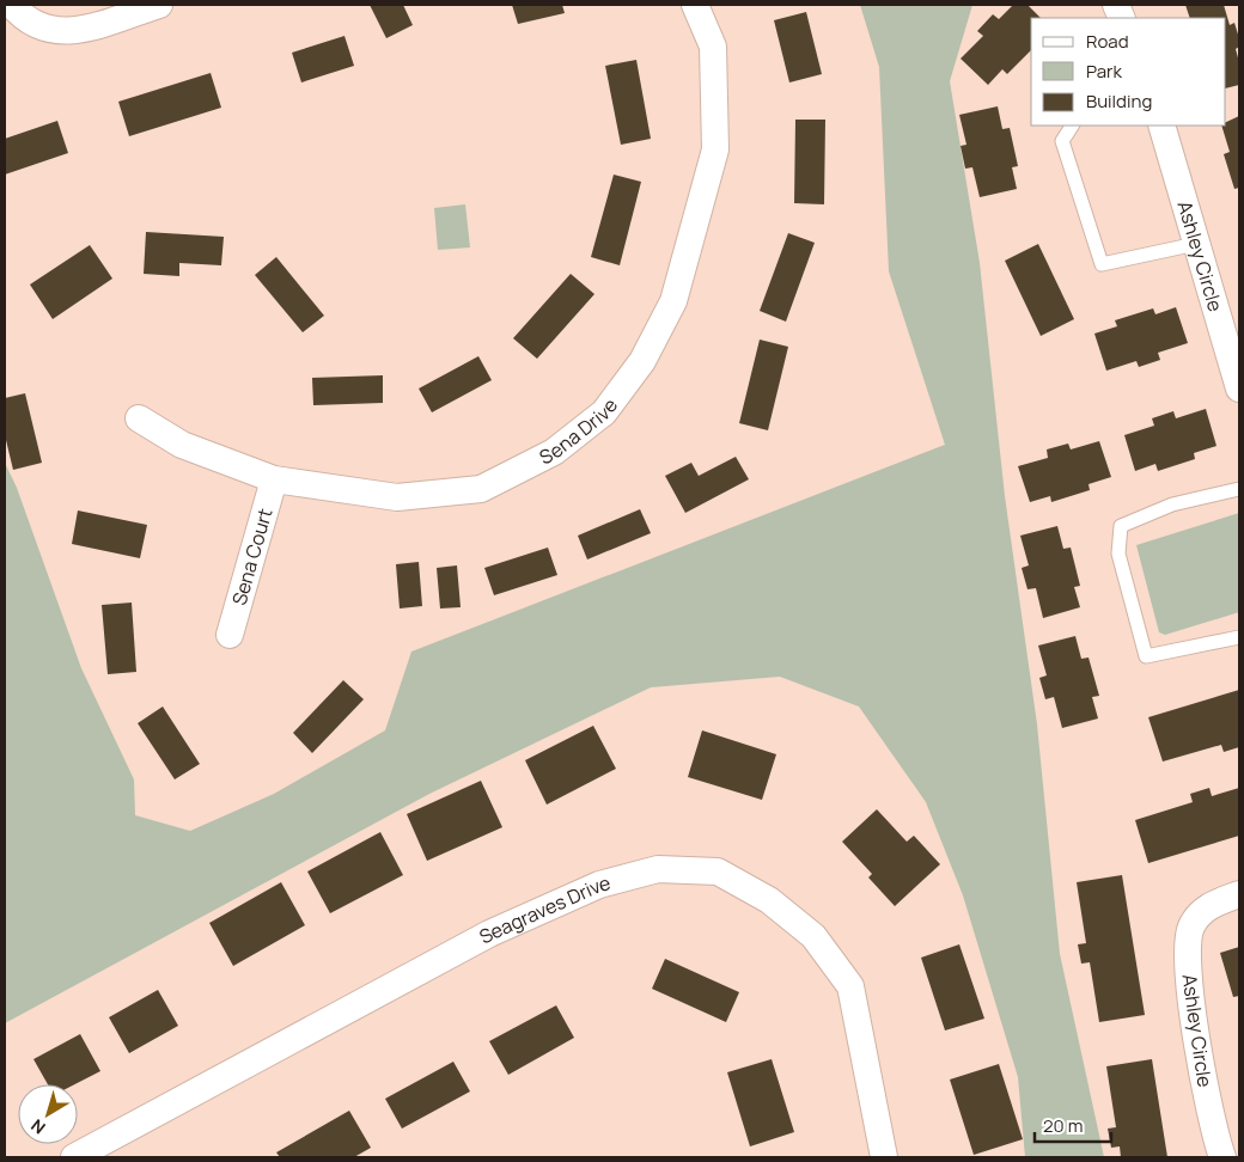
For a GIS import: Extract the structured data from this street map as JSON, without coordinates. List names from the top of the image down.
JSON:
{
  "streets": {
    "street": [
      "Ashley Circle",
      "Sena Drive",
      "Sena Court",
      "Seagraves Drive"
    ]
  },
  "crossings": [
    ["Sena Drive", "Sena Court"]
  ],
  "legend": ["Road", "Park", "Building"],
  "scale_bar": "20 m",
  "north": "bottom left"
}
